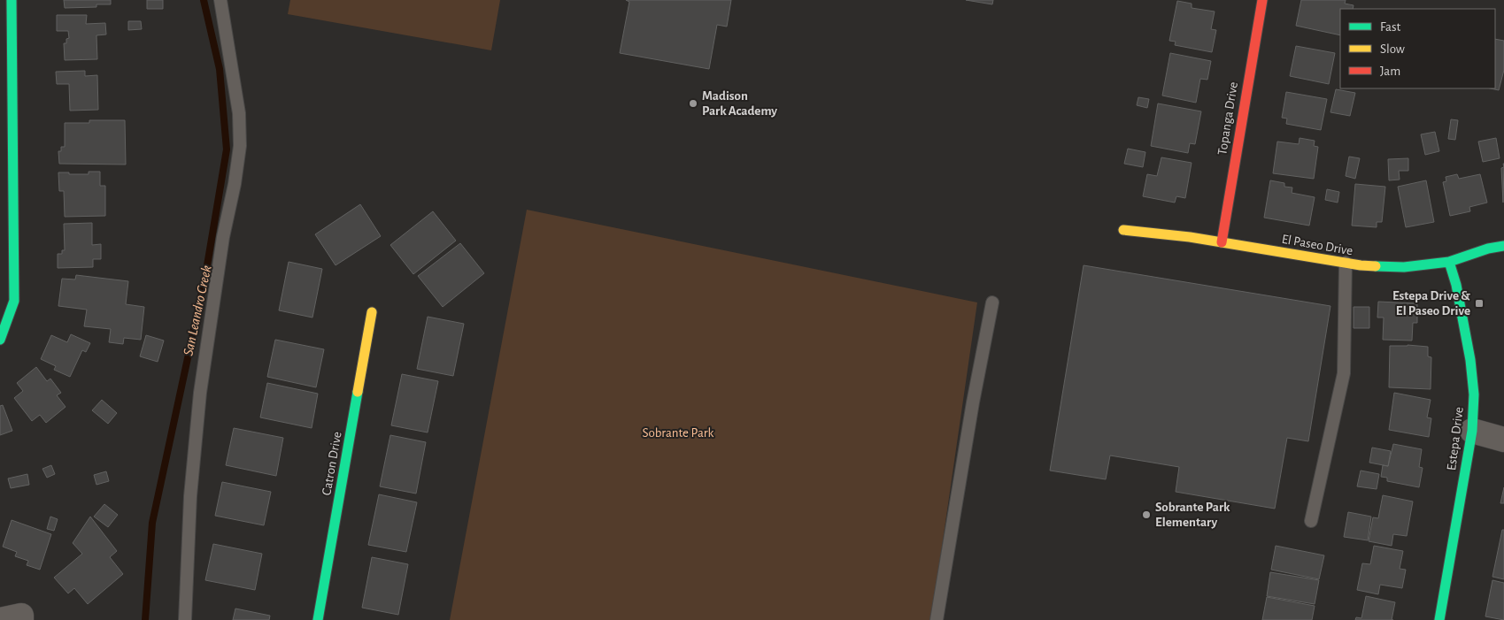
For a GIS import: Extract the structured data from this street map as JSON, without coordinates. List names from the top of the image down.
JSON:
{
  "streets": {
    "street": [
      "Topanga Drive",
      "El Paseo Drive",
      "Estepa Drive",
      "Catron Drive"
    ]
  },
  "crossings": [
    ["Topanga Drive", "El Paseo Drive"],
    ["El Paseo Drive", "Estepa Drive"]
  ],
  "water": ["San Leandro Creek"],
  "parks": ["Sobrante Park"],
  "places": {
    "other": ["Madison Park Academy", "Sobrante Park Elementary"],
    "transit": ["Estepa Drive & El Paseo Drive"]
  },
  "legend": ["Fast", "Slow", "Jam"]
}
